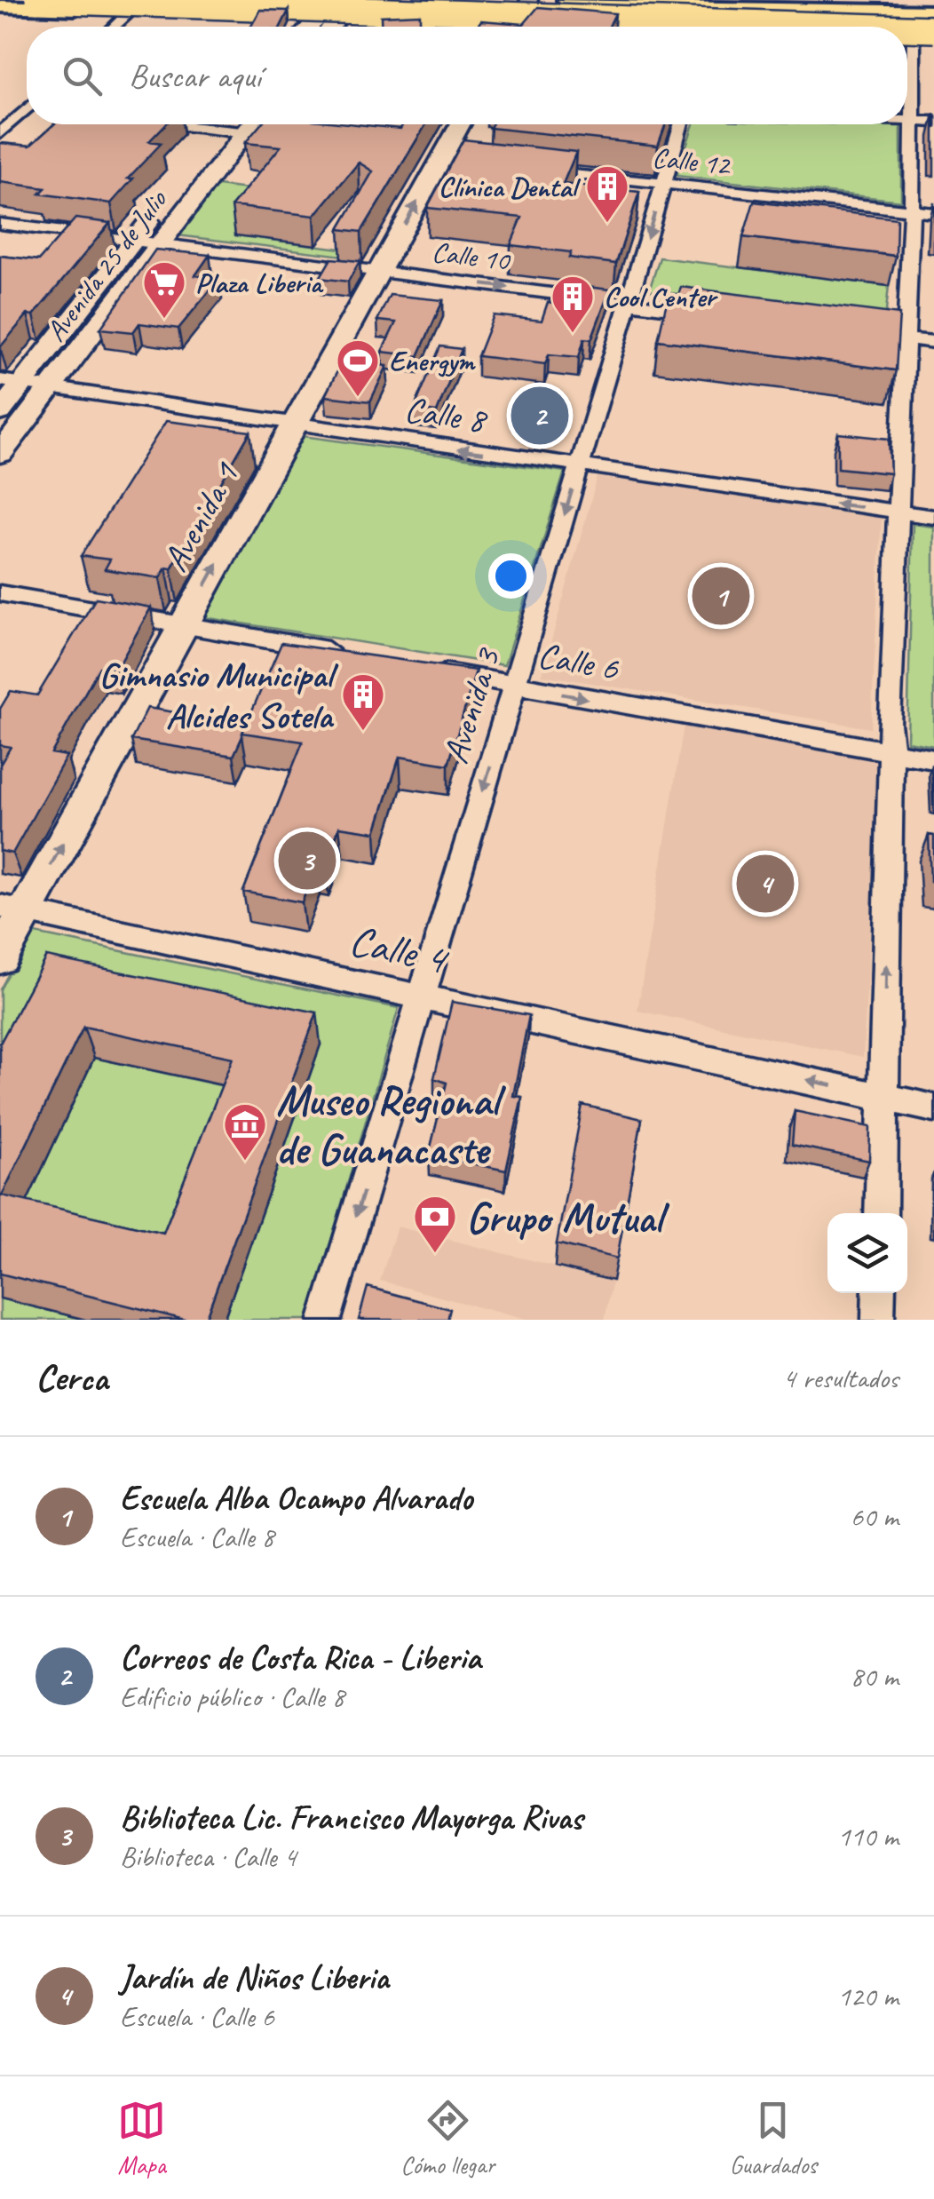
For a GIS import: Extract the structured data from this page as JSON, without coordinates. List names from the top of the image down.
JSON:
{
  "streets": {
    "street": [
      "Calle 12",
      "Calle 10",
      "Avenida 25 de Julio",
      "Calle 8",
      "Avenida 1",
      "Calle 6",
      "Avenida 3",
      "Calle 4"
    ]
  },
  "crossings": [
    ["Calle 12", "Avenida 3"],
    ["Calle 10", "Avenida 25 de Julio"],
    ["Calle 10", "Avenida 1"],
    ["Calle 10", "Avenida 3"],
    ["Avenida 25 de Julio", "Calle 8"],
    ["Calle 8", "Avenida 1"],
    ["Calle 8", "Avenida 3"],
    ["Avenida 1", "Calle 4"],
    ["Calle 6", "Avenida 3"],
    ["Avenida 3", "Calle 4"]
  ],
  "one_way": [
    "Calle 10",
    "Calle 8",
    "Avenida 1",
    "Calle 6",
    "Avenida 3",
    "Calle 4"
  ],
  "places": {
    "building": ["Clínica Dental", "Cool Center", "Gimnasio Municipal Alcides Sotela"],
    "supermarket": ["Plaza Liberia"],
    "sports": ["Energym"],
    "museum": ["Museo Regional de Guanacaste"],
    "bank": ["Grupo Mutual"]
  },
  "page": {
    "search": "Buscar aquí",
    "pins": [
      "2",
      "1",
      "3",
      "4"
    ],
    "heading": ["Cerca", "4 resultados"],
    "list": [
      {
        "mark": "1",
        "name": "Escuela Alba Ocampo Alvarado",
        "note": "Escuela · Calle 8",
        "value": "60 m"
      },
      {
        "mark": "2",
        "name": "Correos de Costa Rica - Liberia",
        "note": "Edificio público · Calle 8",
        "value": "80 m"
      },
      {
        "mark": "3",
        "name": "Biblioteca Lic. Francisco Mayorga Rivas",
        "note": "Biblioteca · Calle 4",
        "value": "110 m"
      },
      {
        "mark": "4",
        "name": "Jardín de Niños Liberia",
        "note": "Escuela · Calle 6",
        "value": "120 m"
      }
    ],
    "nav": ["Mapa", "Cómo llegar", "Guardados"]
  }
}
